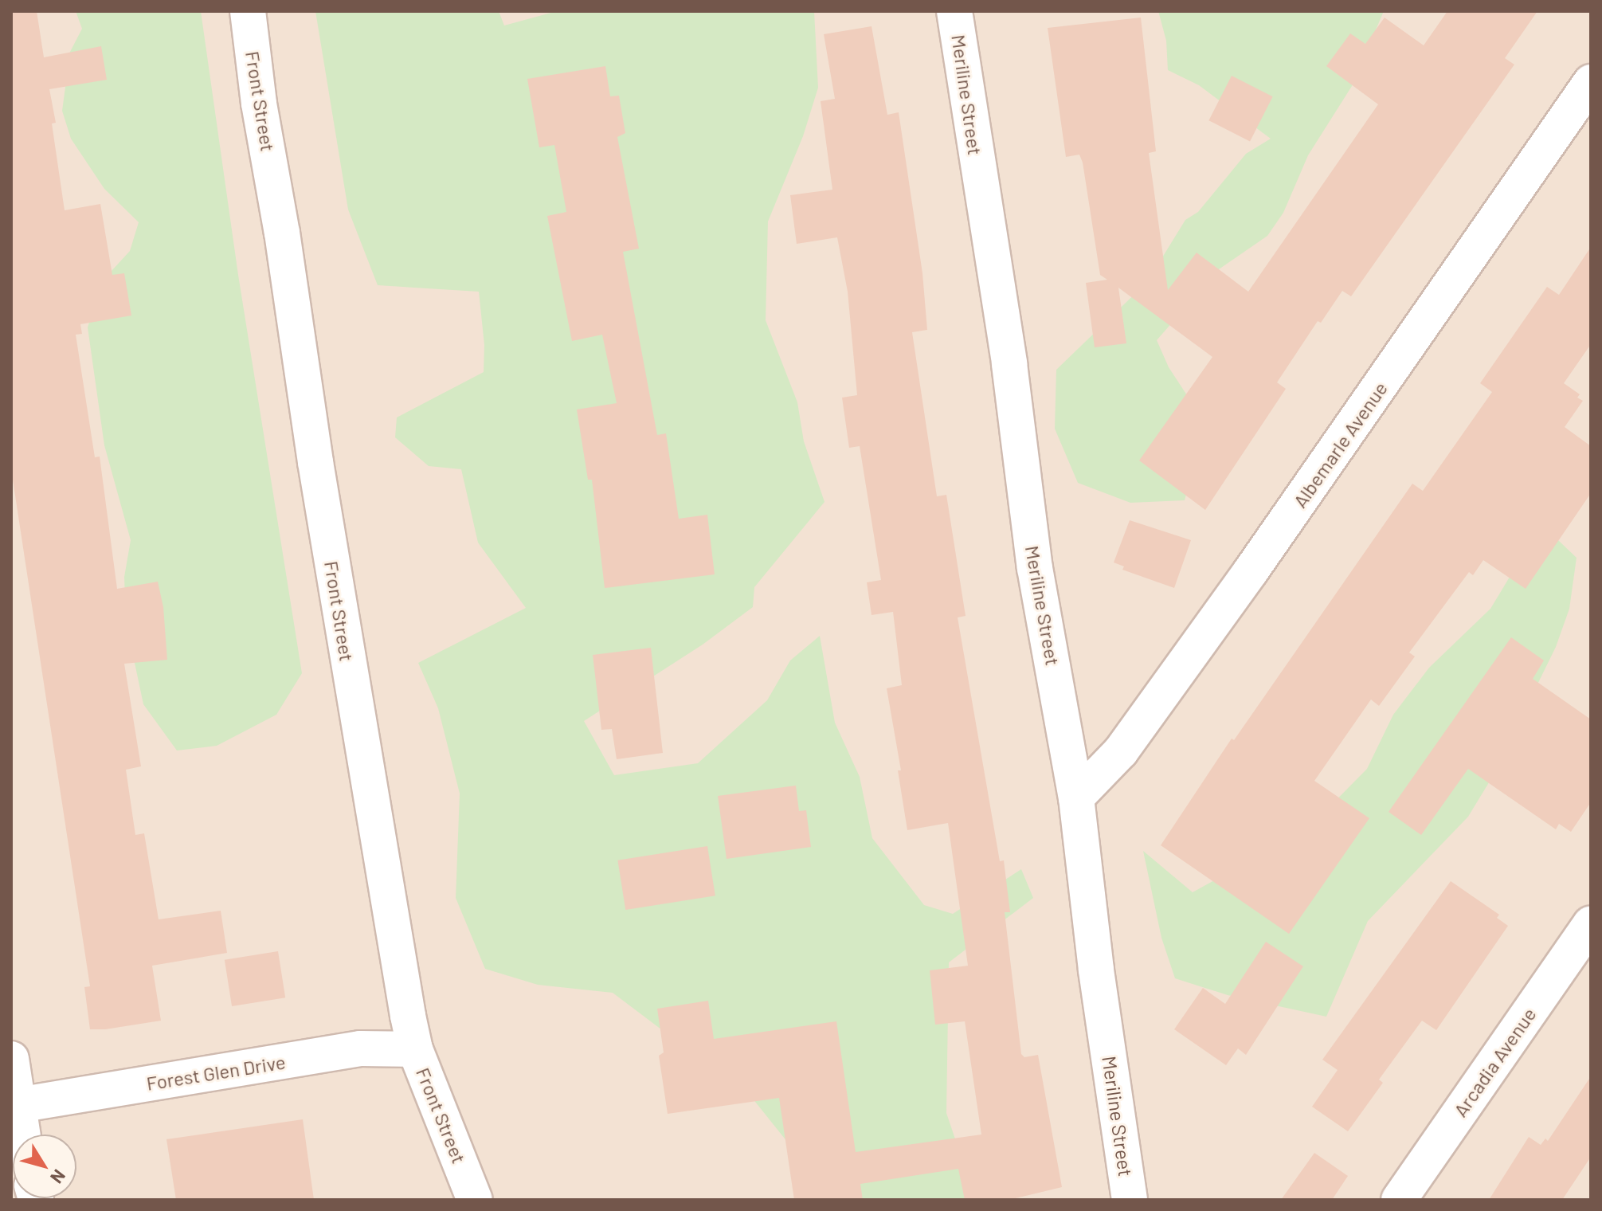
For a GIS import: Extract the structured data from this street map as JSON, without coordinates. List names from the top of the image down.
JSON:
{
  "streets": {
    "street": [
      "Meriline Street",
      "Front Street",
      "Albemarle Avenue",
      "Arcadia Avenue",
      "Forest Glen Drive"
    ]
  },
  "crossings": [
    ["Meriline Street", "Albemarle Avenue"],
    ["Front Street", "Forest Glen Drive"]
  ],
  "north": "bottom right"
}
